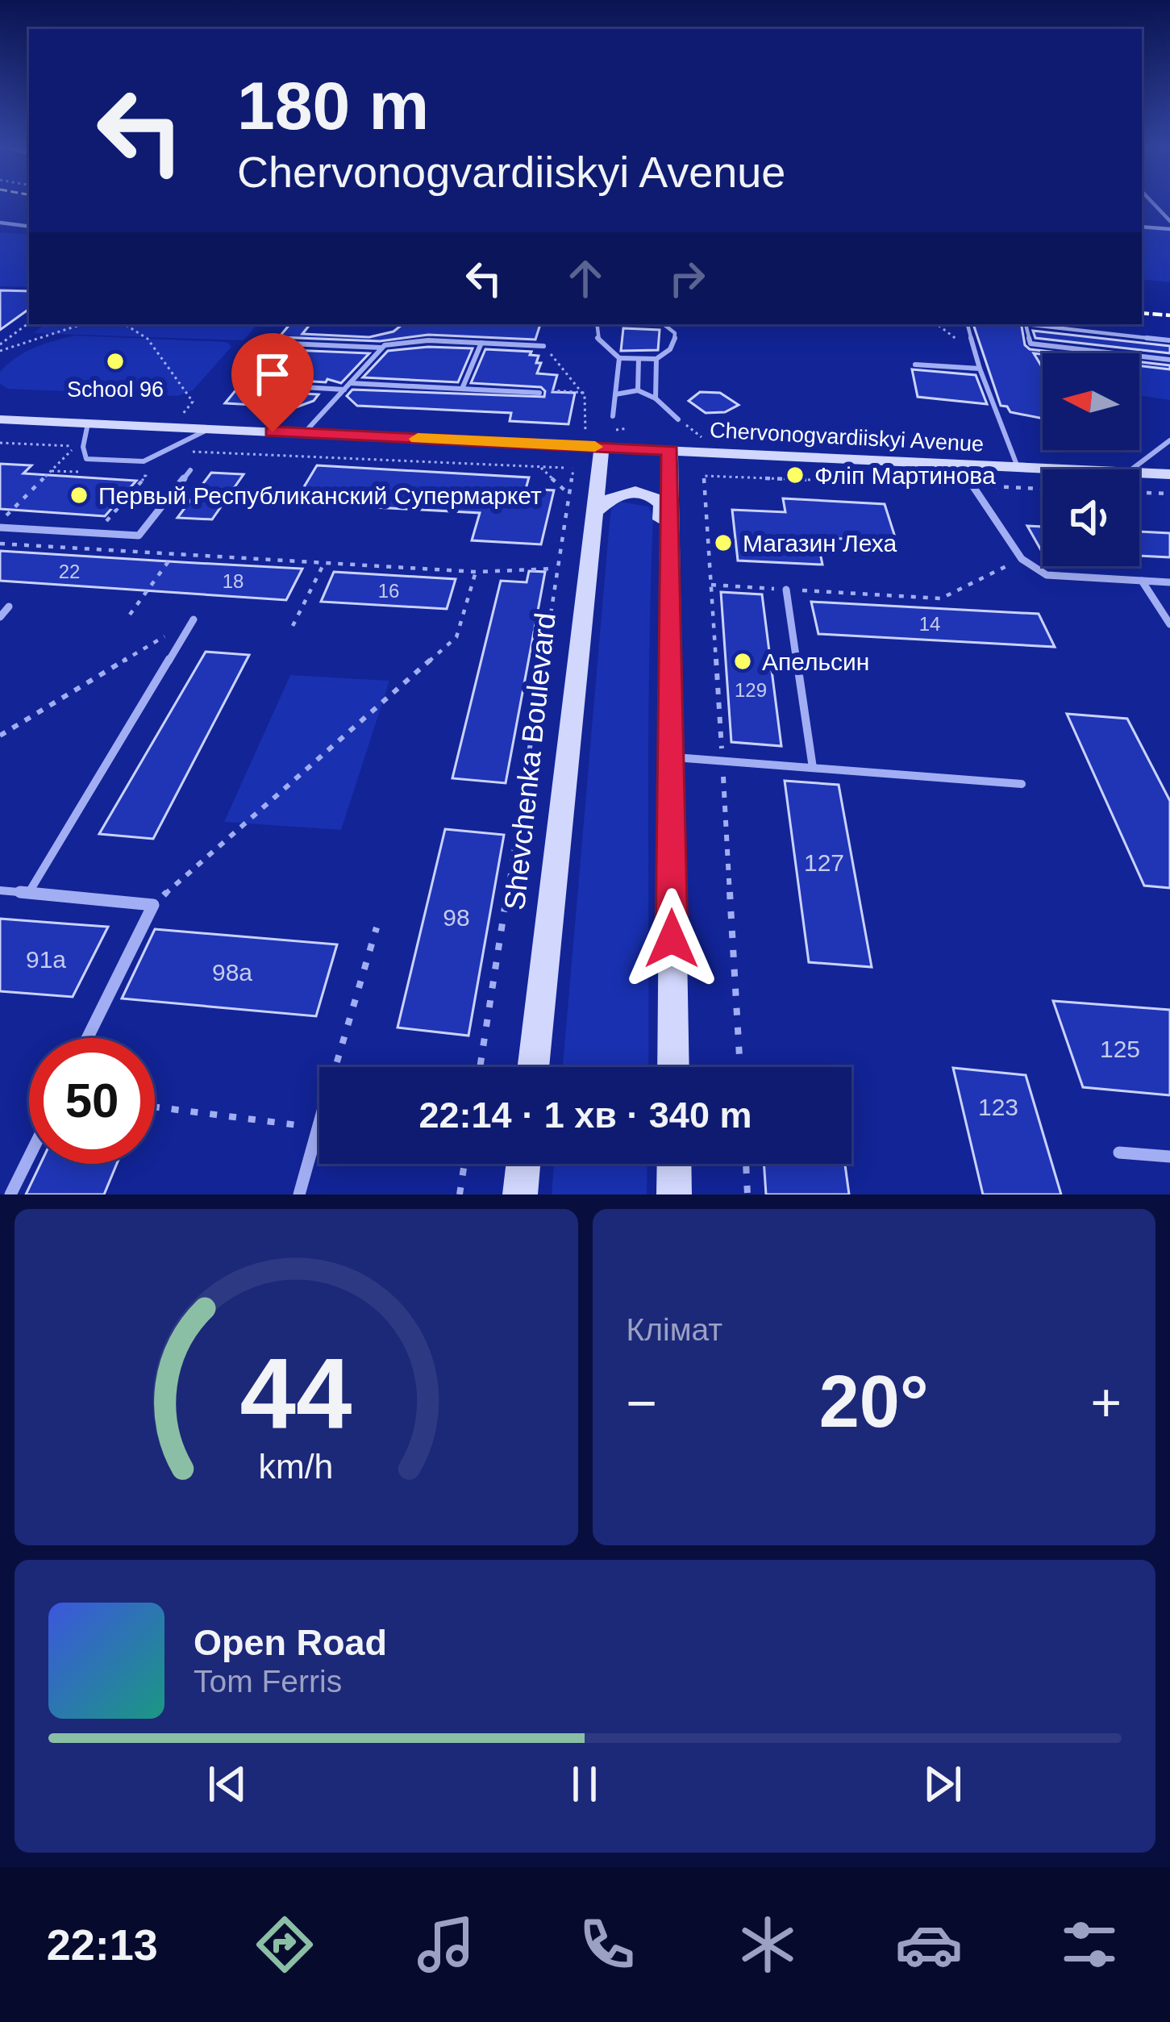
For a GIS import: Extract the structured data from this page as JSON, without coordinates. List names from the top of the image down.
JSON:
{
  "streets": {
    "main road": ["Chervonogvardiiskyi Avenue", "Shevchenka Boulevard"]
  },
  "crossings": [
    ["Chervonogvardiiskyi Avenue", "Shevchenka Boulevard"]
  ],
  "places": [
    "School 96",
    "Фліп Мартинова",
    "Первый Республиканский Супермаркет",
    "Магазин Леха",
    "Апельсин"
  ],
  "house_numbers": [
    "22",
    "18",
    "16",
    "14",
    "129",
    "127",
    "98",
    "91а",
    "98а",
    "125",
    "123"
  ],
  "north": "left",
  "page": {
    "turn": ["180 m", "Chervonogvardiiskyi Avenue"],
    "limit": "50",
    "trip": "22:14 · 1 хв · 340 m",
    "tile": "Клімат",
    "heat": ["−", "20°", "+"],
    "song": ["Open Road", "Tom Ferris"],
    "tabs": "22:13",
    "gauge": ["44", "km/h"]
  }
}
